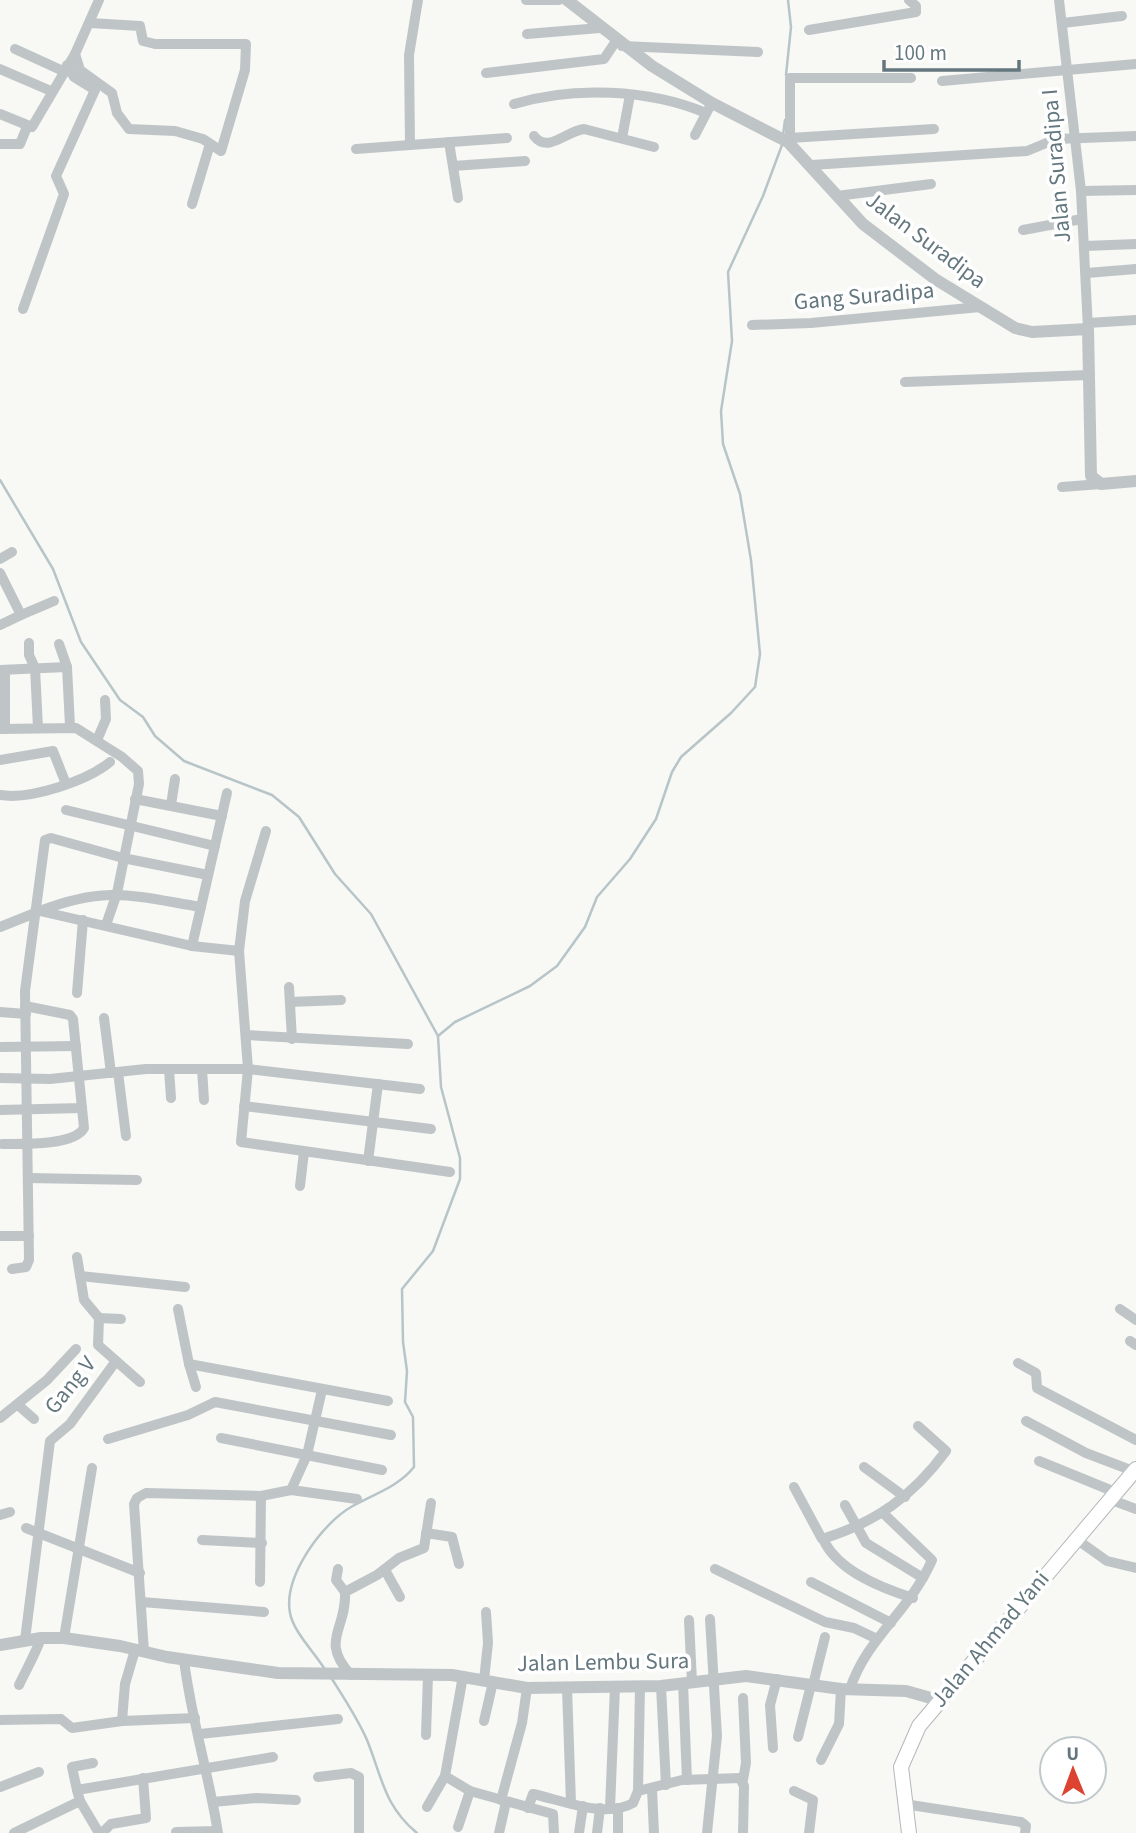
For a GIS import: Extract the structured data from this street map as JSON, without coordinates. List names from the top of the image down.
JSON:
{
  "streets": {
    "main road": ["Jalan Ahmad Yani"],
    "street": [
      "Jalan Suradipa I",
      "Jalan Suradipa",
      "Gang Suradipa",
      "Gang V",
      "Jalan Lembu Sura"
    ]
  },
  "crossings": [
    ["Jalan Suradipa I", "Jalan Suradipa"],
    ["Jalan Suradipa", "Gang Suradipa"],
    ["Gang V", "Jalan Lembu Sura"],
    ["Jalan Ahmad Yani", "Jalan Lembu Sura"]
  ],
  "scale_bar": "100 m",
  "north": "top"
}
